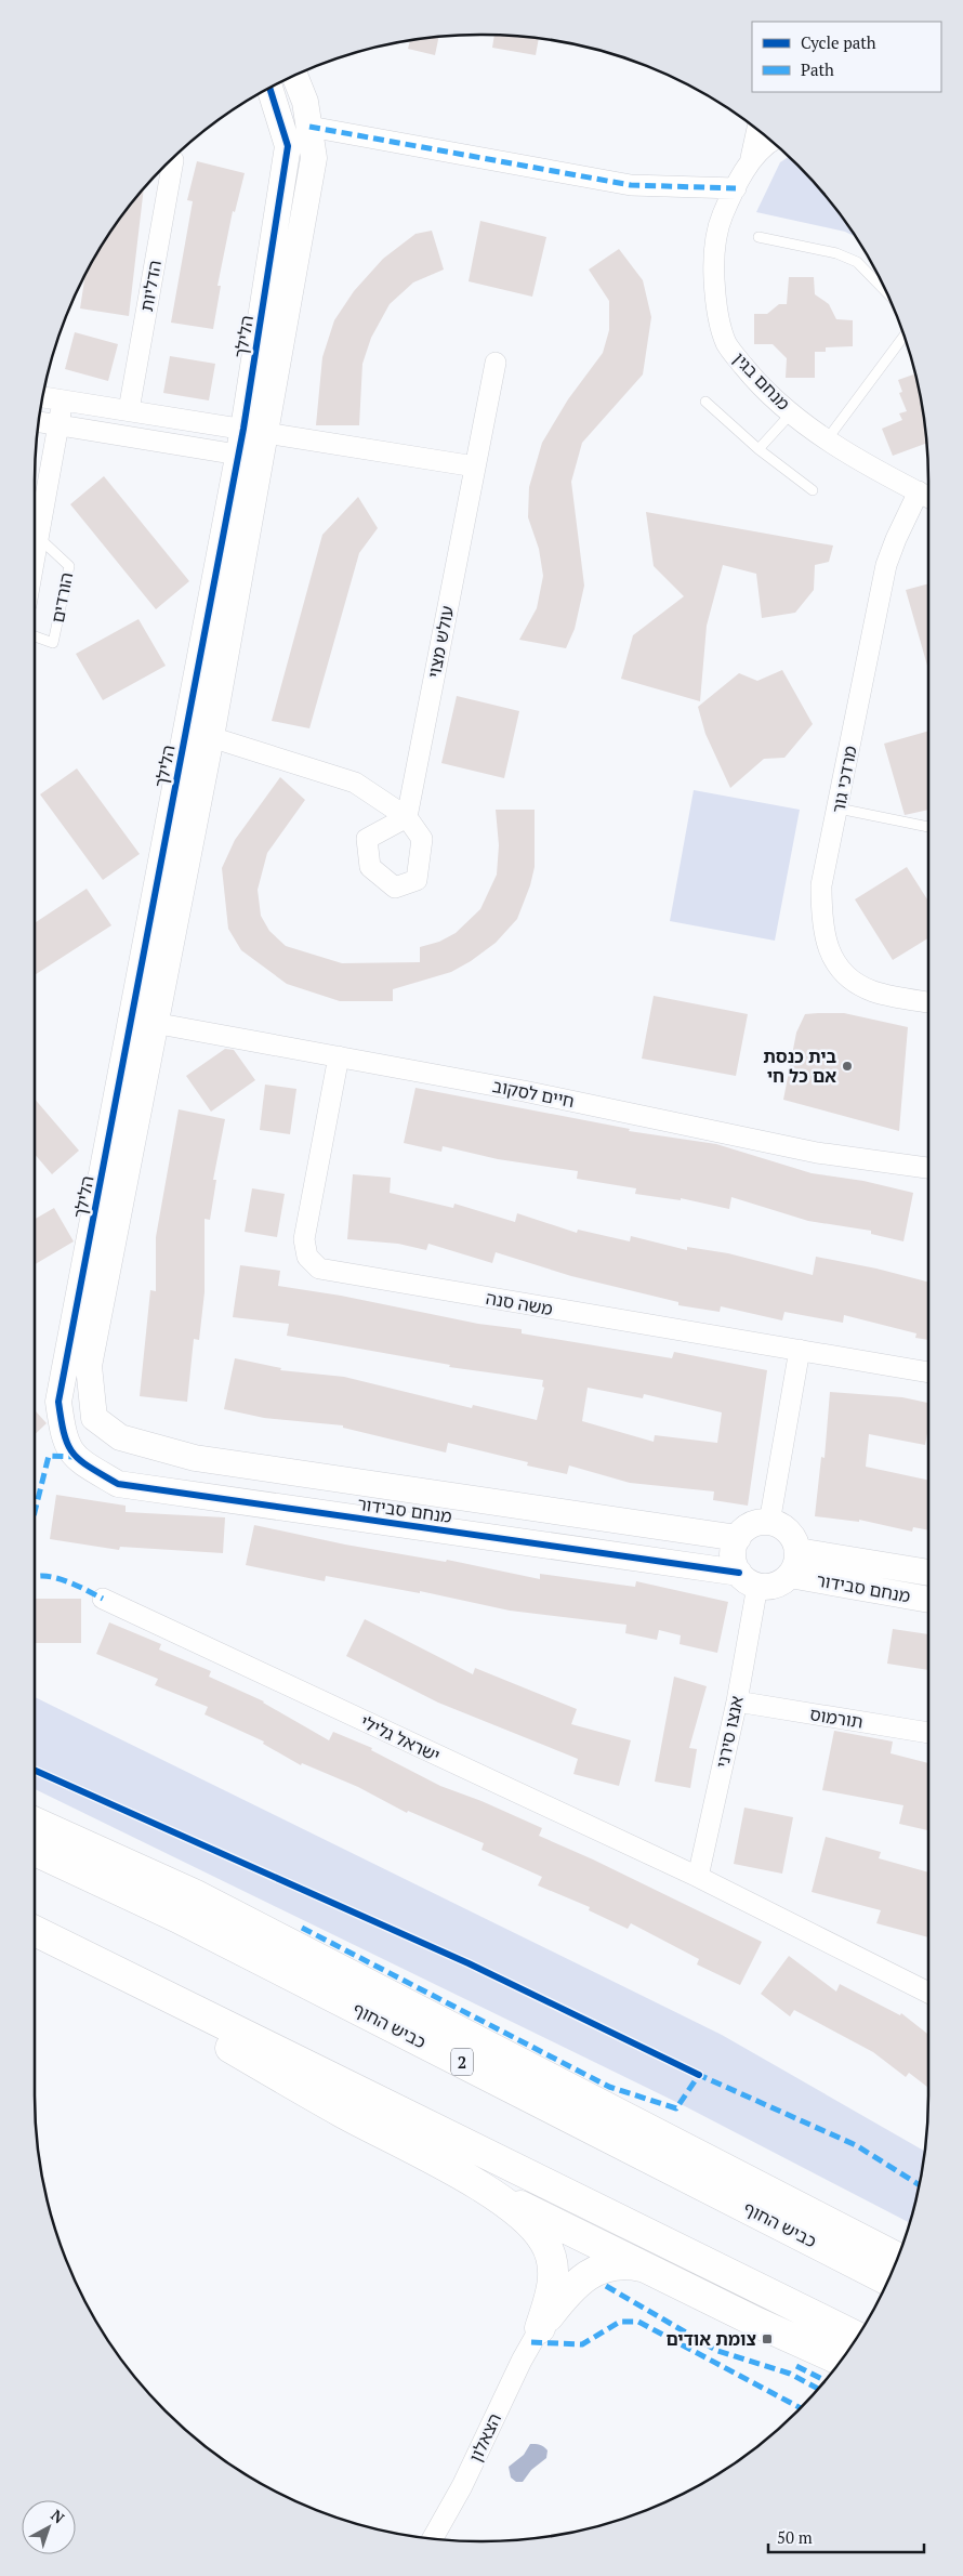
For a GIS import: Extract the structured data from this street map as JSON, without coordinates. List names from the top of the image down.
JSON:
{
  "streets": {
    "highway": ["כביש החוף", "2"],
    "street": [
      "הדליות",
      "הלילך",
      "מנחם בגין",
      "הורדים",
      "עולש מצוי",
      "מרדכי גור",
      "חיים לסקוב",
      "משה סנה",
      "מנחם סבידור",
      "תורמוס",
      "אנצו סירני",
      "ישראל גלילי",
      "הצאלון"
    ]
  },
  "crossings": [
    ["הלילך", "עולש מצוי"],
    ["הלילך", "חיים לסקוב"],
    ["הלילך", "מנחם סבידור"],
    ["מנחם בגין", "מרדכי גור"],
    ["חיים לסקוב", "משה סנה"],
    ["מנחם סבידור", "אנצו סירני"],
    ["תורמוס", "אנצו סירני"],
    ["אנצו סירני", "ישראל גלילי"]
  ],
  "places": {
    "other": ["בית כנסת אם כל חי"],
    "transit": ["צומת אודים"]
  },
  "legend": ["Cycle path", "Path"],
  "scale_bar": "50 m",
  "north": "top right"
}
